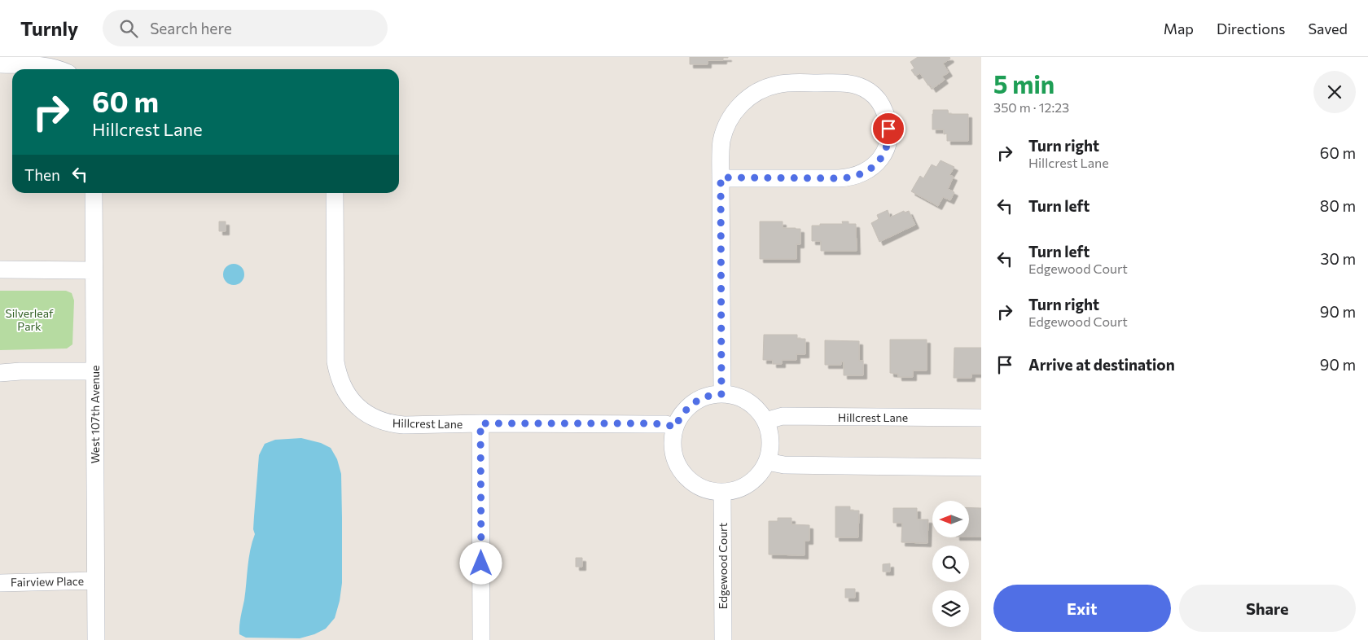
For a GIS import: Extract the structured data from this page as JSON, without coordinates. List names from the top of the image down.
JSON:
{
  "streets": {
    "street": [
      "West 107th Avenue",
      "Hillcrest Lane",
      "Edgewood Court",
      "Fairview Place"
    ]
  },
  "crossings": [
    ["West 107th Avenue", "Fairview Place"],
    ["Hillcrest Lane", "Edgewood Court"]
  ],
  "parks": ["Silverleaf Park"],
  "north": "left",
  "page": {
    "header": "Turnly",
    "search": "Search here",
    "nav": ["Map", "Directions", "Saved"],
    "heading": ["5 min", "350 m · 12:23"],
    "turn": ["60 m", "Hillcrest Lane"],
    "list": [
      {
        "name": "Turn right",
        "note": "Hillcrest Lane",
        "value": "60 m"
      },
      {
        "name": "Turn left",
        "value": "80 m"
      },
      {
        "name": "Turn left",
        "note": "Edgewood Court",
        "value": "30 m"
      },
      {
        "name": "Turn right",
        "note": "Edgewood Court",
        "value": "90 m"
      },
      {
        "name": "Arrive at destination",
        "value": "90 m"
      }
    ],
    "then": "Then",
    "buttons": ["Exit", "Share"]
  }
}
